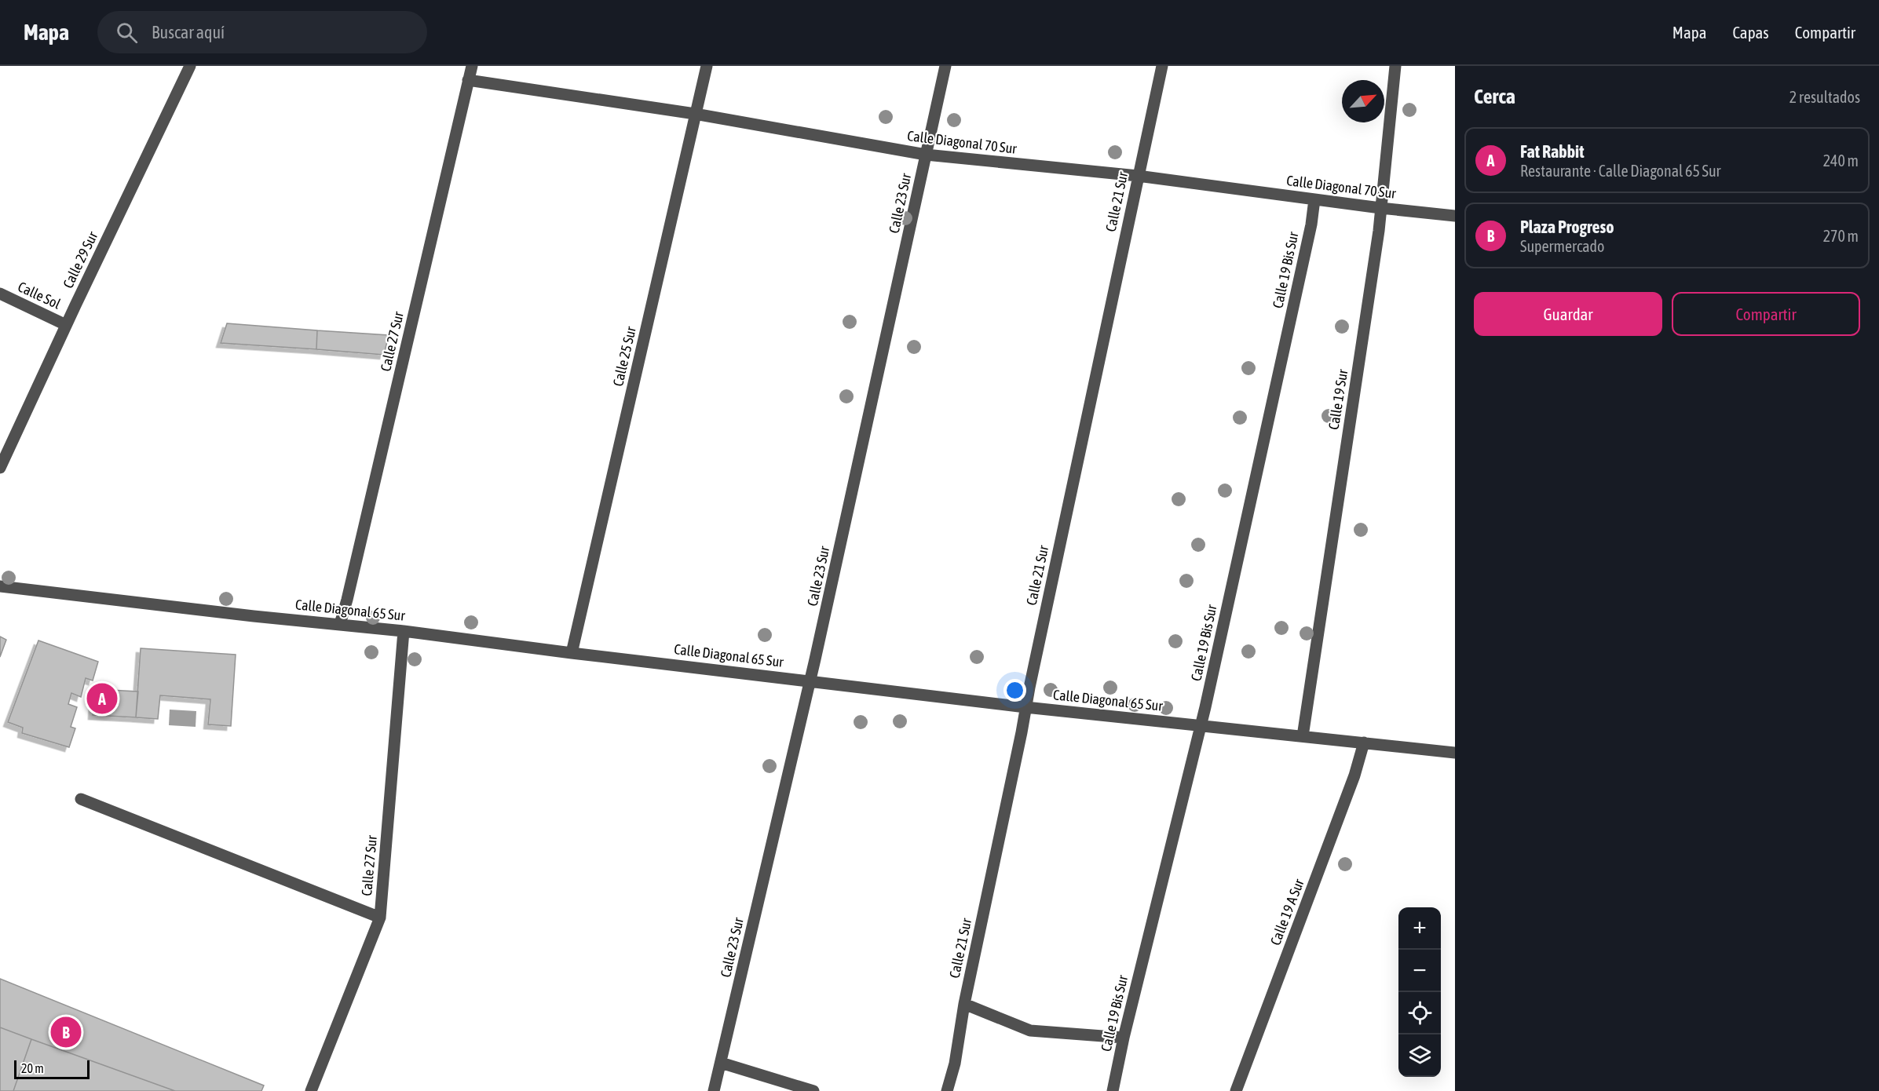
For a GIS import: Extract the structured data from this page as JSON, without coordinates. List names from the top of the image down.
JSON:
{
  "streets": {
    "street": [
      "Calle Diagonal 70 Sur",
      "Calle 21 Sur",
      "Calle 23 Sur",
      "Calle 29 Sur",
      "Calle 19 Bis Sur",
      "Calle Sol",
      "Calle 27 Sur",
      "Calle 25 Sur",
      "Calle 19 Sur",
      "Calle Diagonal 65 Sur",
      "Calle 19 A Sur"
    ]
  },
  "crossings": [
    ["Calle Diagonal 70 Sur", "Calle 21 Sur"],
    ["Calle Diagonal 70 Sur", "Calle 23 Sur"],
    ["Calle Diagonal 70 Sur", "Calle 19 Bis Sur"],
    ["Calle Diagonal 70 Sur", "Calle 27 Sur"],
    ["Calle Diagonal 70 Sur", "Calle 25 Sur"],
    ["Calle Diagonal 70 Sur", "Calle 19 Sur"],
    ["Calle 21 Sur", "Calle Diagonal 65 Sur"],
    ["Calle 23 Sur", "Calle Diagonal 65 Sur"],
    ["Calle 29 Sur", "Calle Sol"],
    ["Calle 19 Bis Sur", "Calle Diagonal 65 Sur"],
    ["Calle 27 Sur", "Calle Diagonal 65 Sur"],
    ["Calle 25 Sur", "Calle Diagonal 65 Sur"],
    ["Calle 19 Sur", "Calle Diagonal 65 Sur"],
    ["Calle Diagonal 65 Sur", "Calle 19 A Sur"]
  ],
  "scale_bar": "20 m",
  "north": "top right",
  "page": {
    "header": "Mapa",
    "search": "Buscar aquí",
    "nav": ["Mapa", "Capas", "Compartir"],
    "heading": ["Cerca", "2 resultados"],
    "list": [
      {
        "mark": "A",
        "name": "Fat Rabbit",
        "note": "Restaurante · Calle Diagonal 65 Sur",
        "value": "240 m"
      },
      {
        "mark": "B",
        "name": "Plaza Progreso",
        "note": "Supermercado",
        "value": "270 m"
      }
    ],
    "buttons": ["Guardar", "Compartir"],
    "pins": ["A", "B"],
    "map_buttons": ["+", "−"],
    "scale": "20 m"
  }
}
